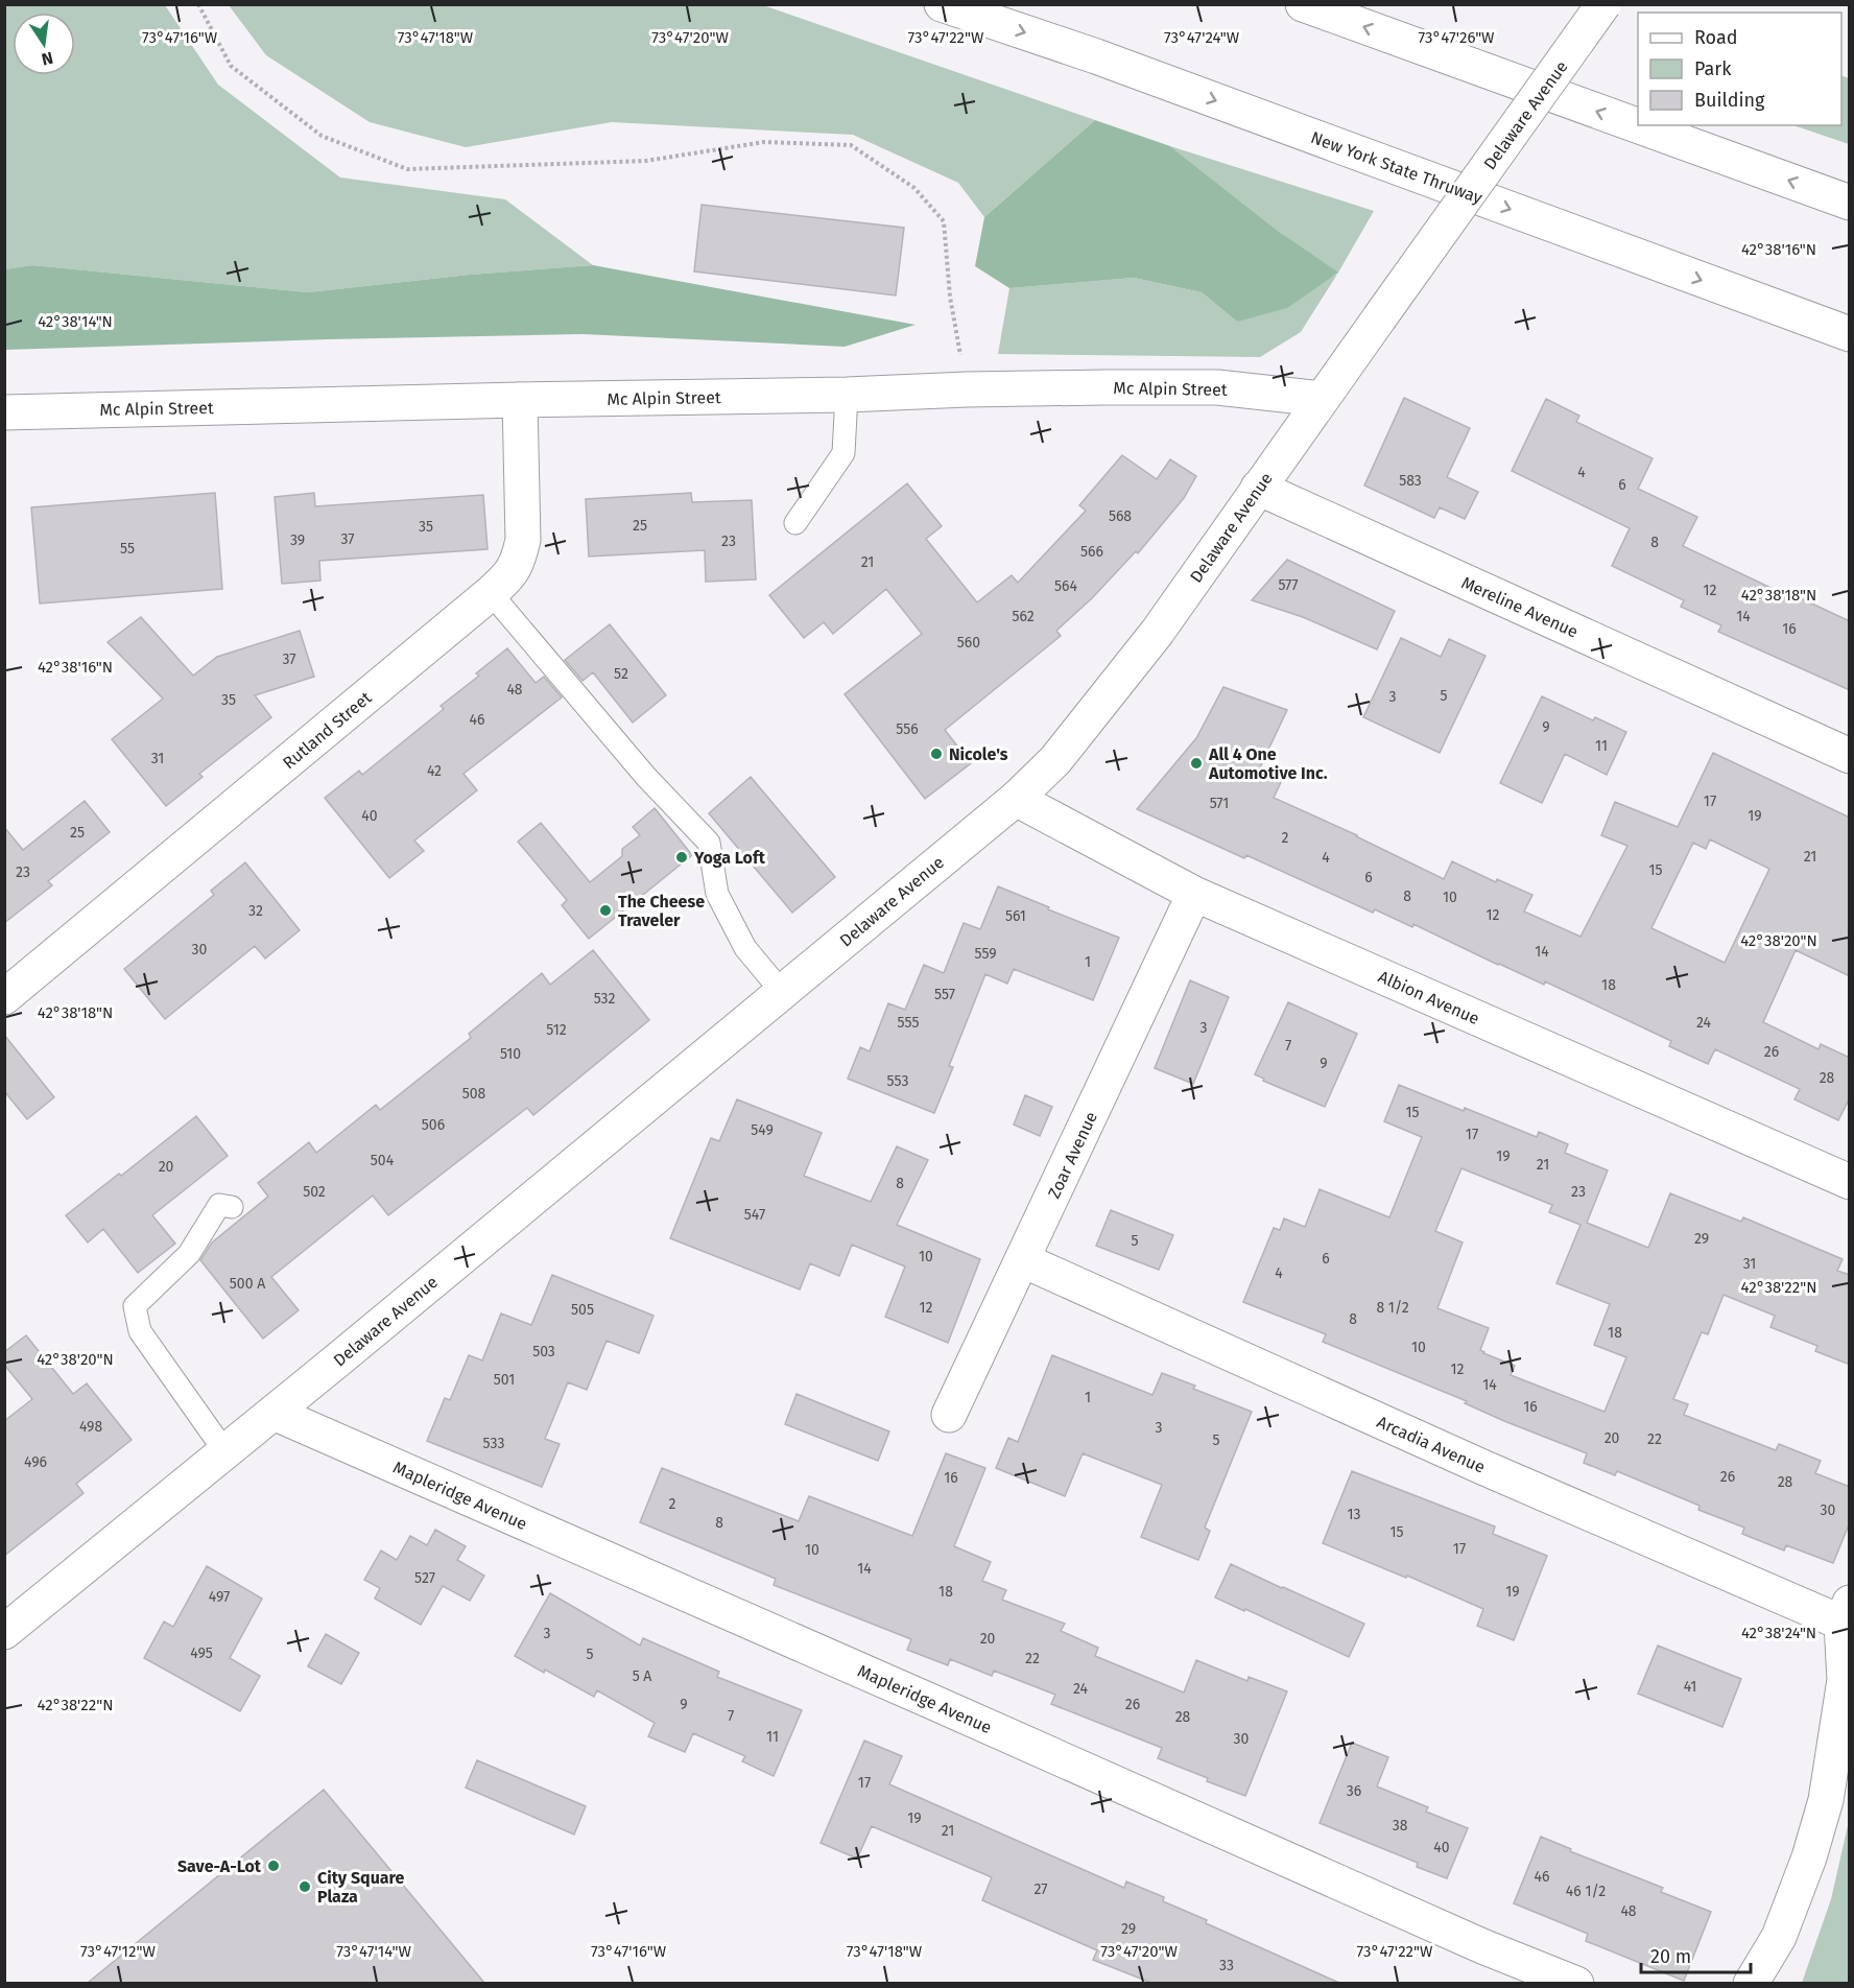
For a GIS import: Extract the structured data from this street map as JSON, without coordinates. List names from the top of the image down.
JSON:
{
  "streets": {
    "main road": [
      "Delaware Avenue",
      "New York State Thruway",
      "Mc Alpin Street",
      "Mereline Avenue",
      "Rutland Street",
      "Albion Avenue",
      "Zoar Avenue",
      "Arcadia Avenue",
      "Mapleridge Avenue"
    ]
  },
  "crossings": [
    ["Delaware Avenue", "Mc Alpin Street"],
    ["Delaware Avenue", "Mereline Avenue"],
    ["Delaware Avenue", "Albion Avenue"],
    ["Delaware Avenue", "Mapleridge Avenue"],
    ["Mc Alpin Street", "Rutland Street"],
    ["Albion Avenue", "Zoar Avenue"],
    ["Zoar Avenue", "Arcadia Avenue"]
  ],
  "places": [
    "Nicole's",
    "All 4 One Automotive Inc.",
    "Yoga Loft",
    "The Cheese Traveler",
    "Save-A-Lot",
    "City Square Plaza"
  ],
  "house_numbers": [
    "4",
    "583",
    "6",
    "568",
    "25",
    "35",
    "37",
    "39",
    "23",
    "8",
    "55",
    "566",
    "21",
    "577",
    "564",
    "12",
    "562",
    "14",
    "16",
    "560",
    "37",
    "52",
    "48",
    "5",
    "3",
    "35",
    "46",
    "9",
    "556",
    "11",
    "31",
    "42",
    "17",
    "571",
    "40",
    "19",
    "25",
    "2",
    "21",
    "4",
    "15",
    "23",
    "6",
    "8",
    "10",
    "32",
    "12",
    "561",
    "30",
    "14",
    "559",
    "1",
    "18",
    "557",
    "532",
    "555",
    "24",
    "3",
    "512",
    "7",
    "26",
    "510",
    "9",
    "28",
    "553",
    "508",
    "15",
    "506",
    "549",
    "17",
    "19",
    "504",
    "21",
    "20",
    "8",
    "502",
    "23",
    "547",
    "29",
    "5",
    "10",
    "6",
    "31",
    "4",
    "500 A",
    "12",
    "8 1/2",
    "505",
    "8",
    "18",
    "10",
    "503",
    "12",
    "501",
    "14",
    "1",
    "16",
    "498",
    "3",
    "20",
    "22",
    "5",
    "533",
    "496",
    "26",
    "16",
    "28",
    "2",
    "30",
    "13",
    "8",
    "15",
    "17",
    "10",
    "14",
    "527",
    "18",
    "19",
    "497",
    "3",
    "20",
    "495",
    "5",
    "22",
    "5 A",
    "41",
    "24",
    "9",
    "26",
    "7",
    "28",
    "11",
    "30",
    "17",
    "36",
    "19",
    "38",
    "21",
    "40",
    "46",
    "27",
    "46 1/2",
    "48",
    "29",
    "33"
  ],
  "legend": ["Road", "Park", "Building"],
  "scale_bar": "20 m",
  "north": "bottom",
  "coordinates": [
    "73°47'16\"W",
    "73°47'18\"W",
    "73°47'20\"W",
    "73°47'22\"W",
    "73°47'24\"W",
    "73°47'26\"W",
    "42°38'16\"N",
    "42°38'14\"N",
    "42°38'18\"N",
    "42°38'20\"N",
    "42°38'22\"N",
    "42°38'24\"N",
    "73°47'12\"W",
    "73°47'14\"W"
  ]
}
